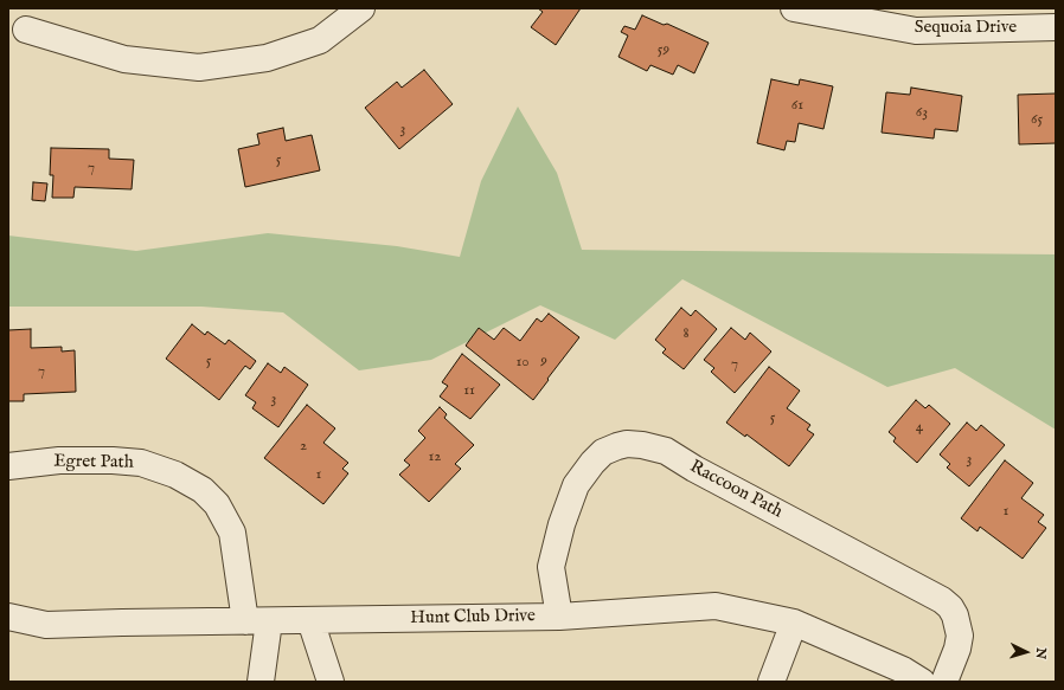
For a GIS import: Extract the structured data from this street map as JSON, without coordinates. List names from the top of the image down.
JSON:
{
  "streets": {
    "street": [
      "Sequoia Drive",
      "Egret Path",
      "Raccoon Path",
      "Hunt Club Drive"
    ]
  },
  "crossings": [
    ["Egret Path", "Hunt Club Drive"],
    ["Raccoon Path", "Hunt Club Drive"]
  ],
  "house_numbers": [
    "59",
    "61",
    "63",
    "65",
    "3",
    "5",
    "7",
    "8",
    "5",
    "9",
    "10",
    "7",
    "7",
    "11",
    "3",
    "5",
    "4",
    "2",
    "12",
    "3",
    "1",
    "1"
  ],
  "north": "right"
}
